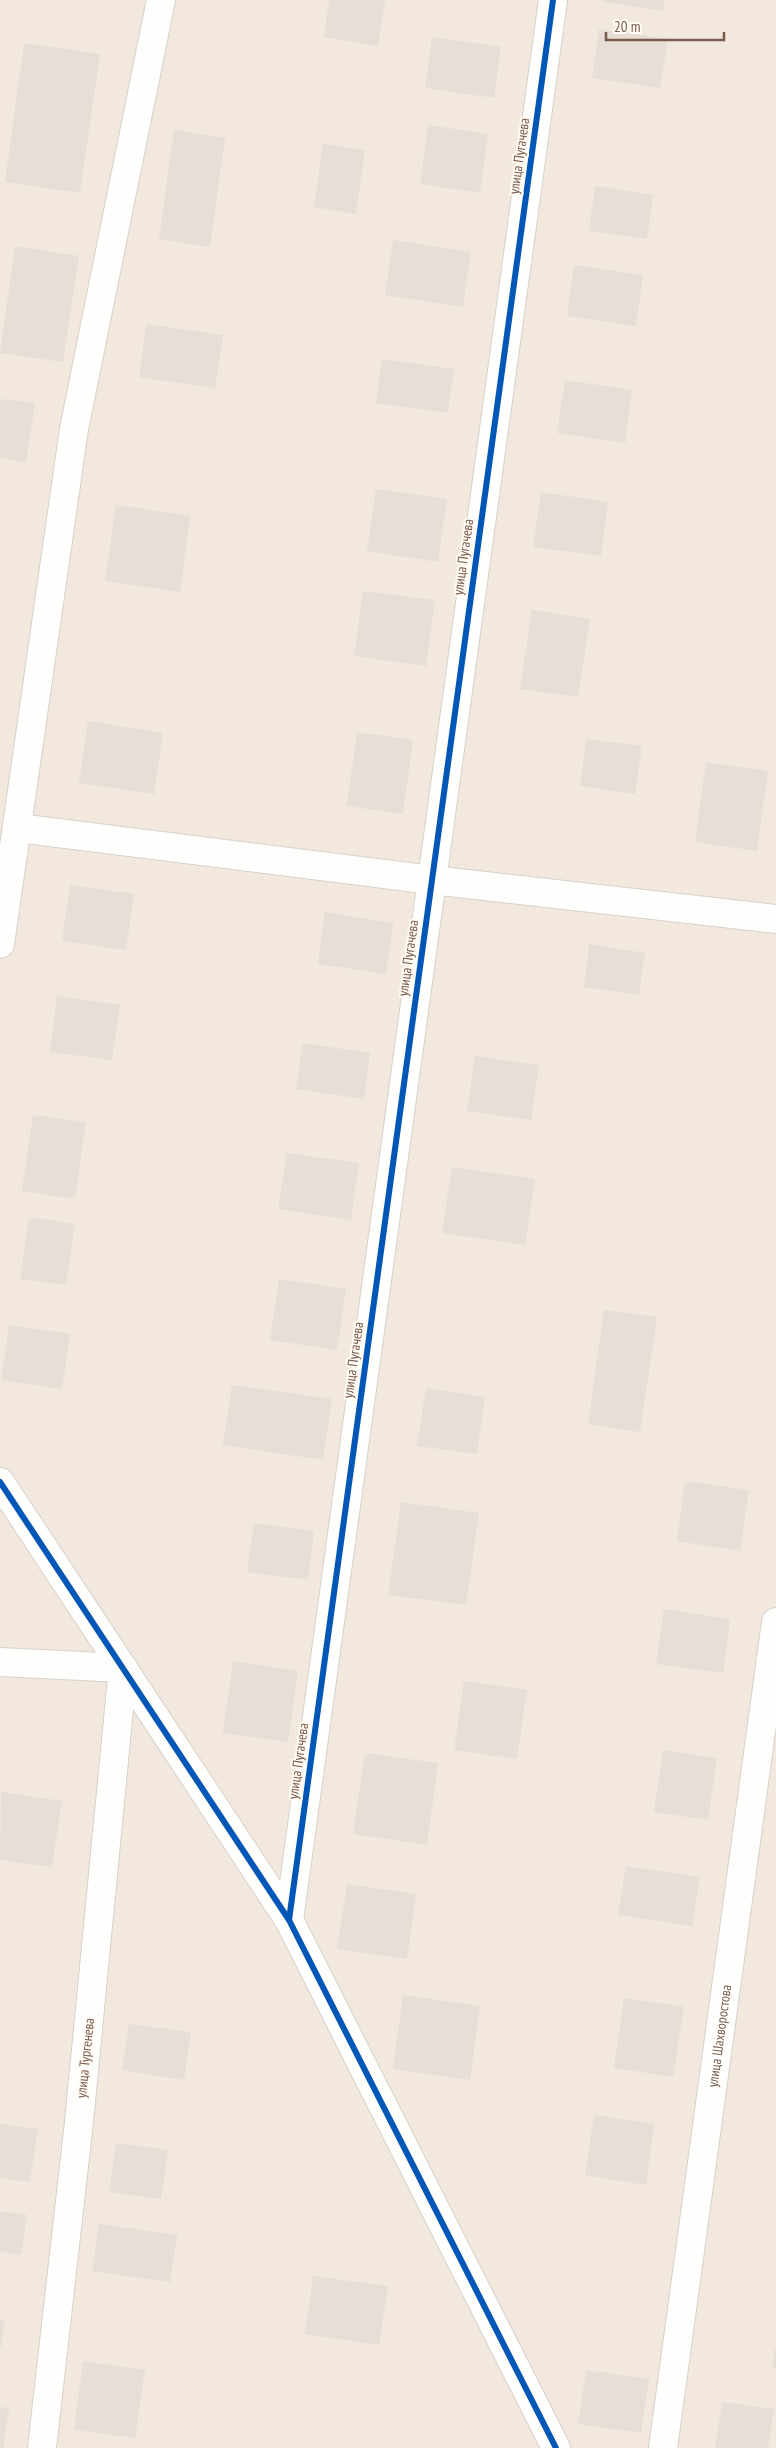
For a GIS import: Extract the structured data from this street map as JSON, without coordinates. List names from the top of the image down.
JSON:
{
  "streets": {
    "street": ["улица Пугачева", "улица Шахворостова", "улица Тургенева"]
  },
  "scale_bar": "20 m"
}
